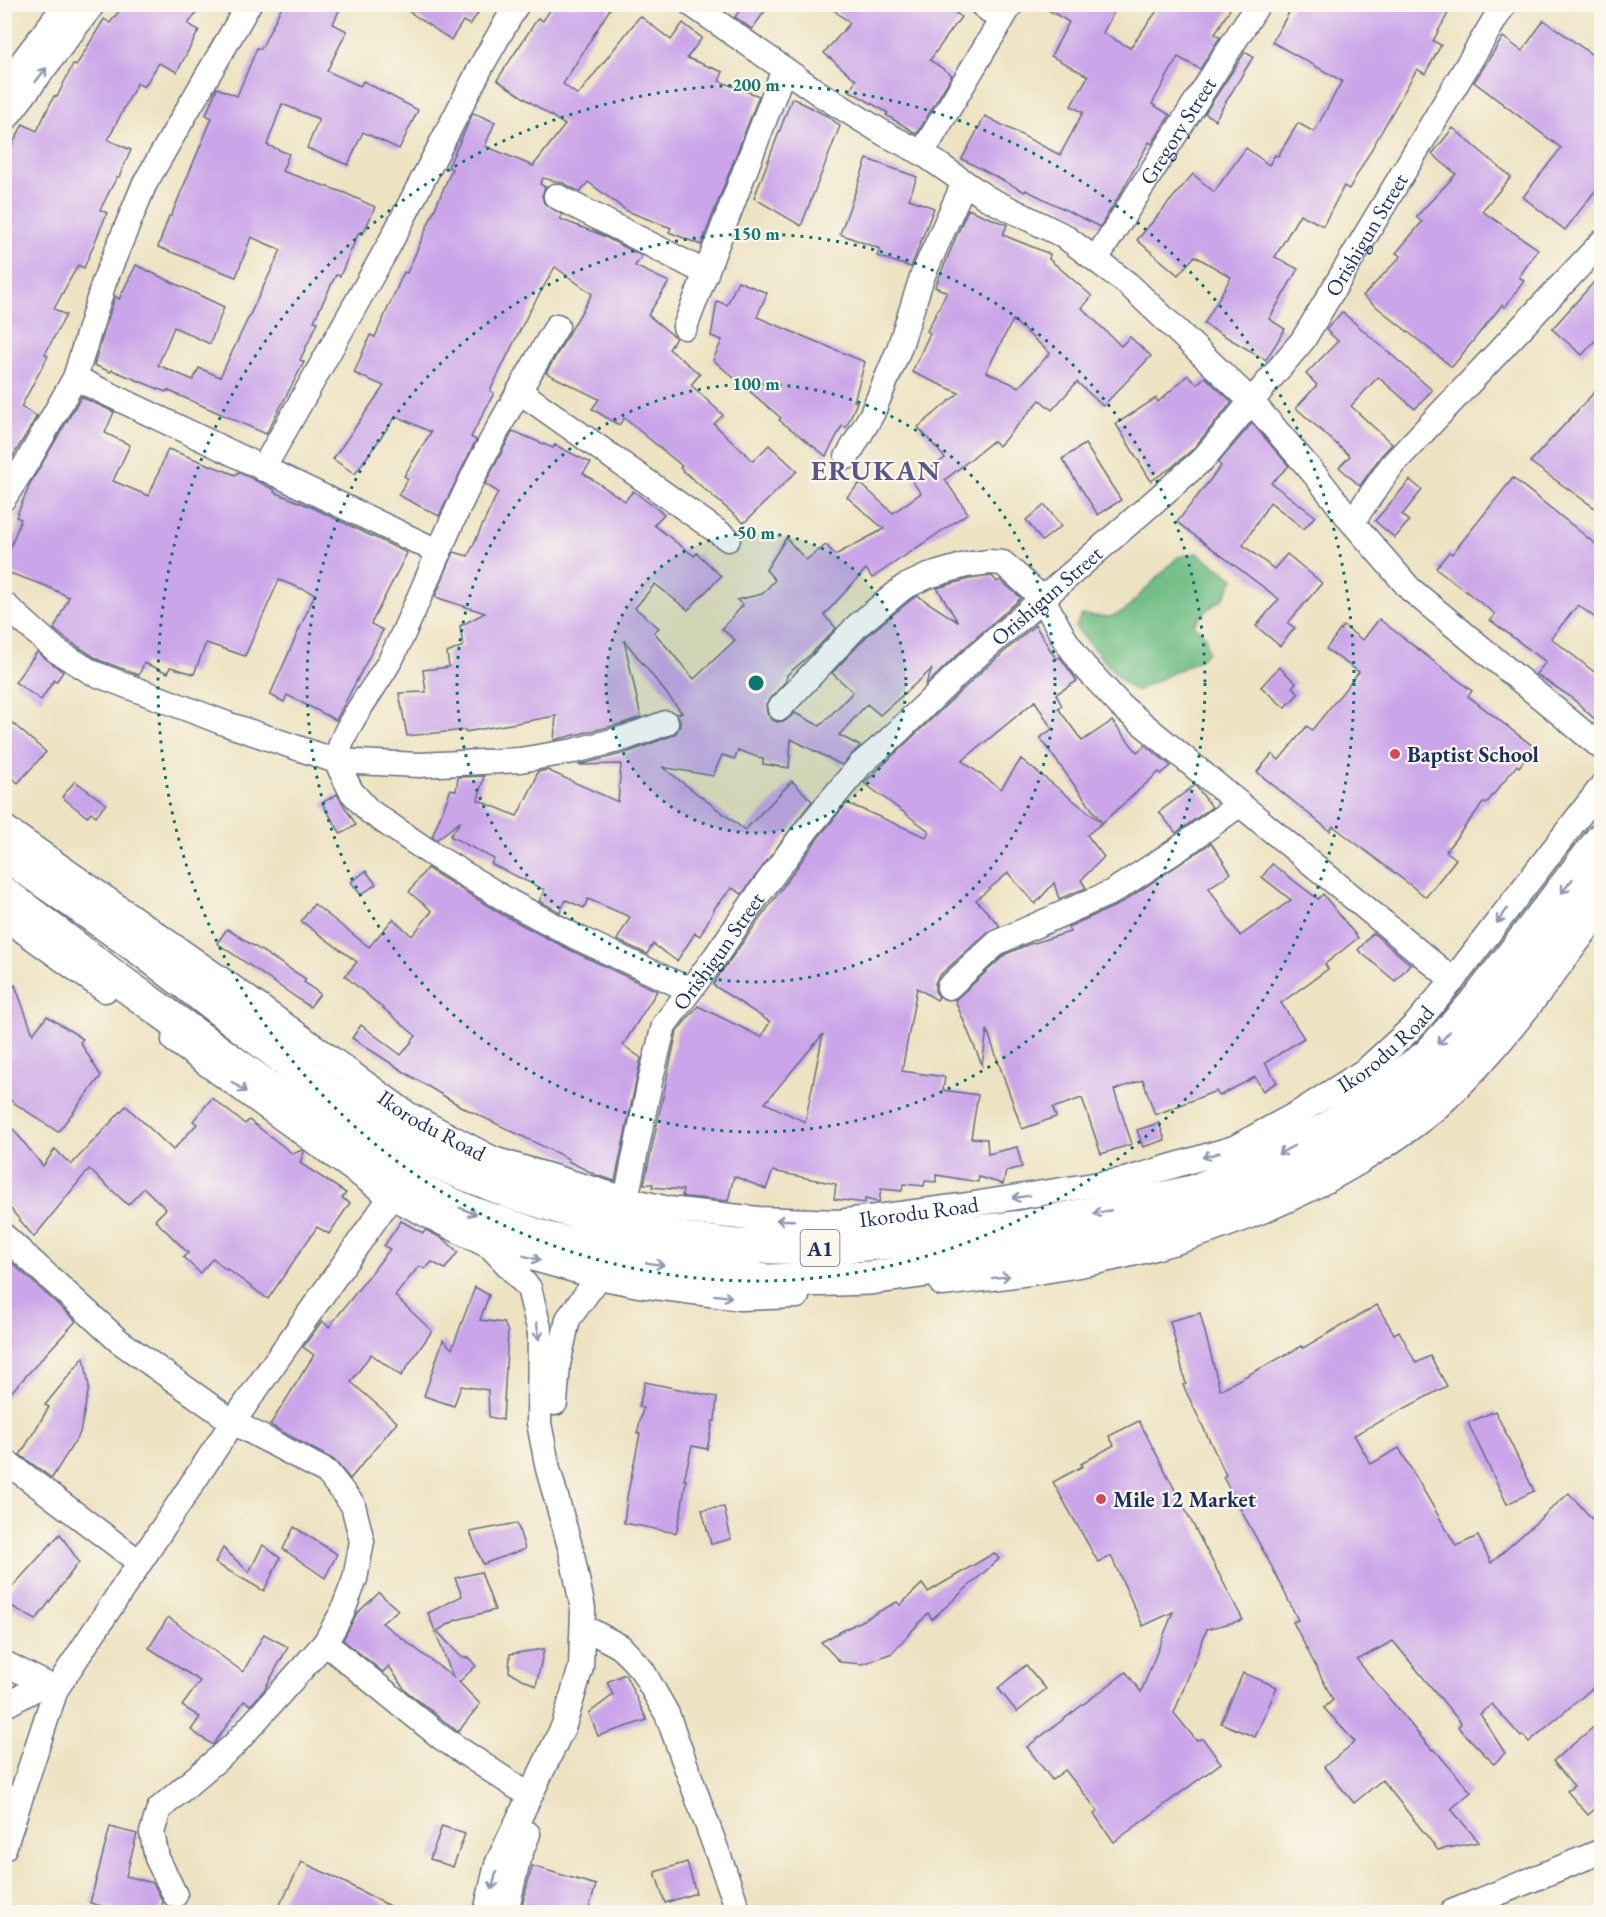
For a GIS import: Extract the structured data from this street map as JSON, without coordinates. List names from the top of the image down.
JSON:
{
  "streets": {
    "highway": ["Ikorodu Road", "A1"],
    "street": ["Gregory Street", "Orishigun Street"]
  },
  "crossings": [
    ["Orishigun Street", "Ikorodu Road"]
  ],
  "districts": ["ERUKAN"],
  "places": ["Baptist School", "Mile 12 Market"],
  "rings": [
    "200 m",
    "150 m",
    "100 m",
    "50 m"
  ]
}
